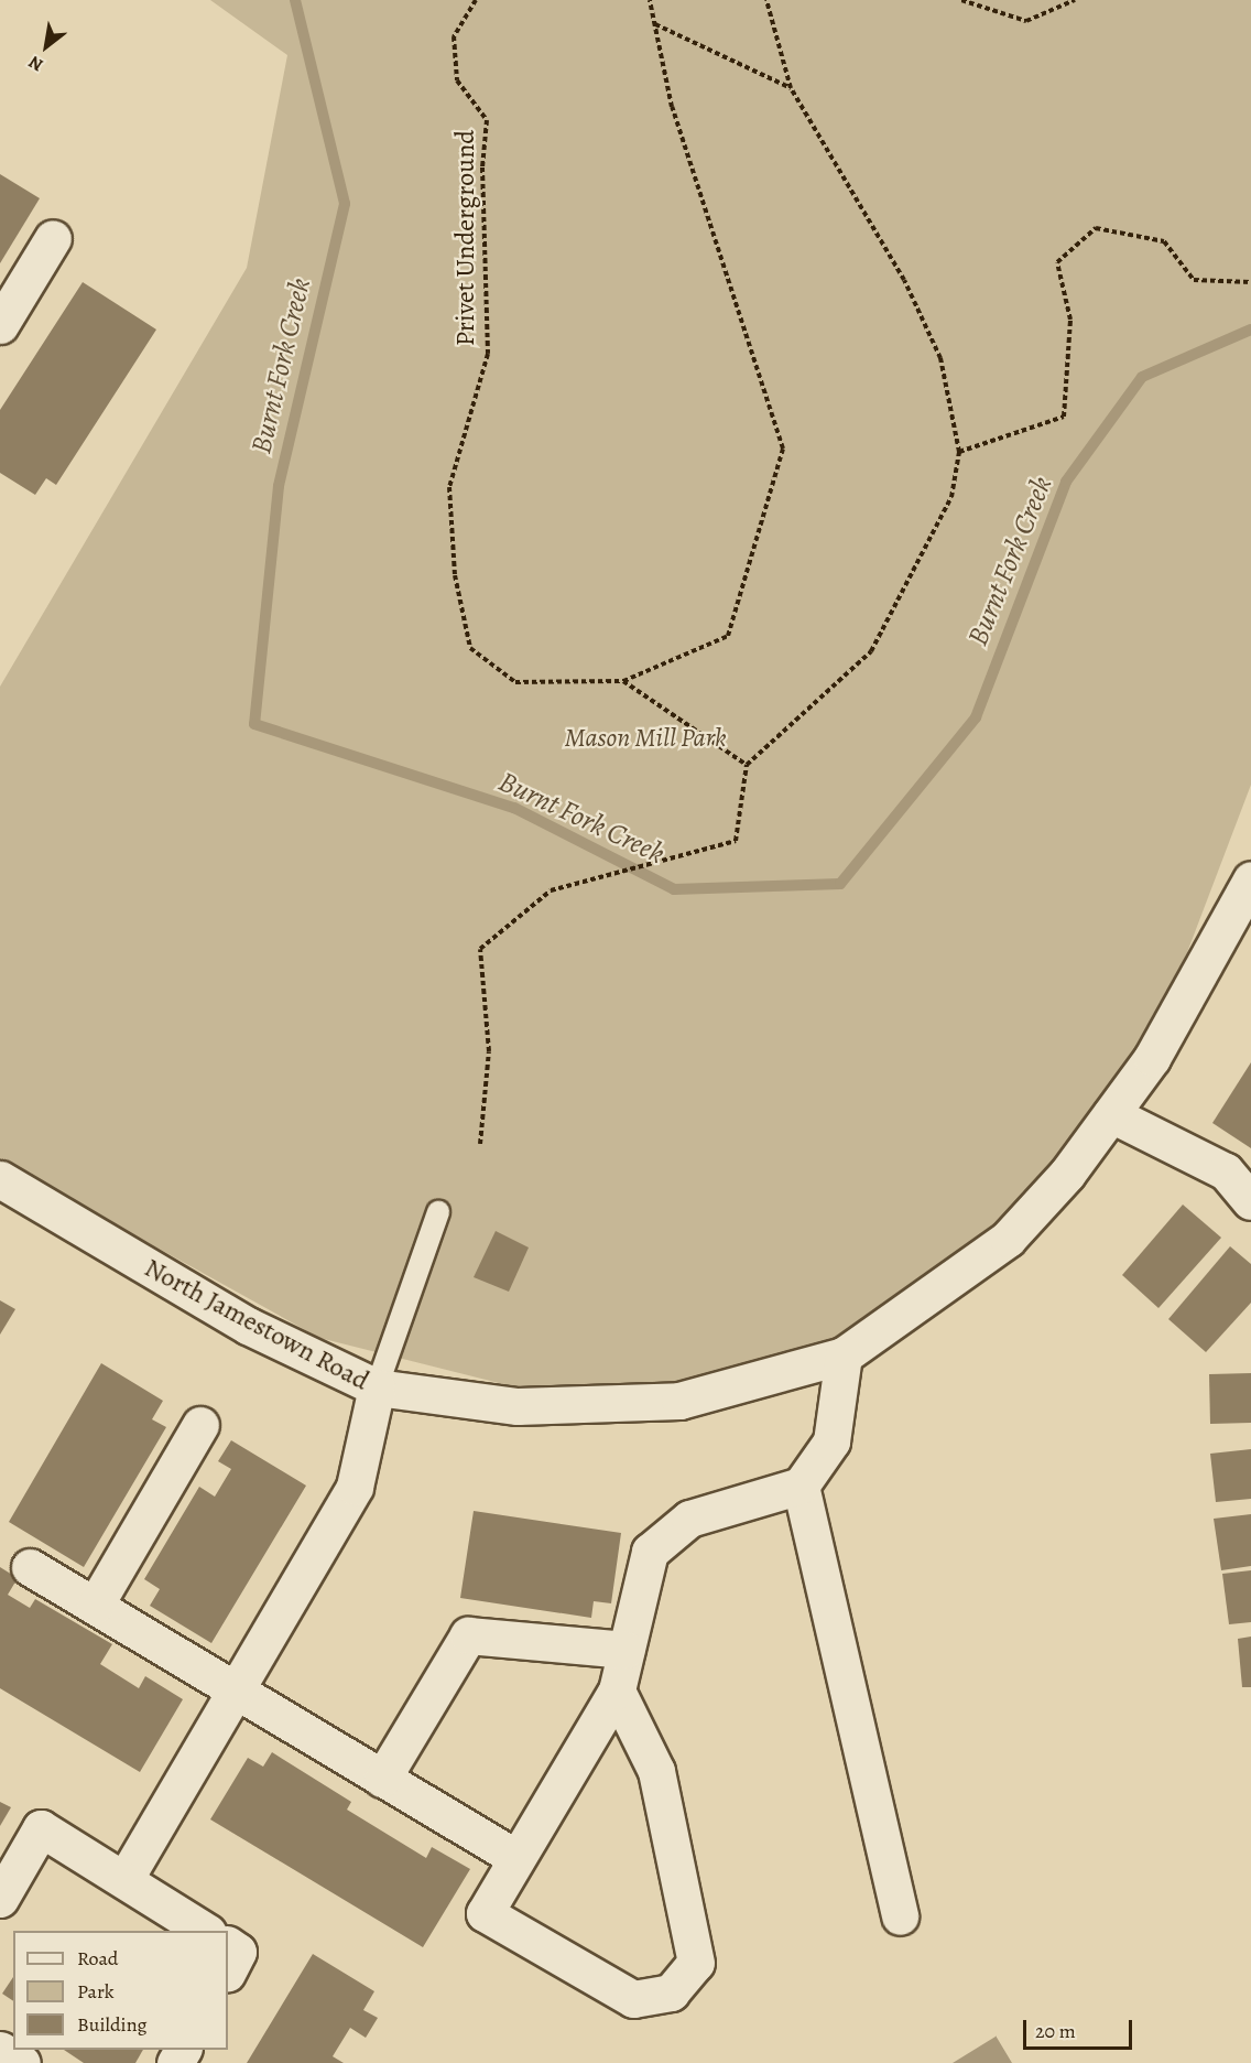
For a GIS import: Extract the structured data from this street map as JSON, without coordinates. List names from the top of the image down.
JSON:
{
  "streets": {
    "street": ["North Jamestown Road"],
    "path": ["Privet Underground"]
  },
  "water": ["Burnt Fork Creek"],
  "parks": ["Mason Mill Park"],
  "legend": ["Road", "Park", "Building"],
  "scale_bar": "20 m",
  "north": "bottom left"
}
